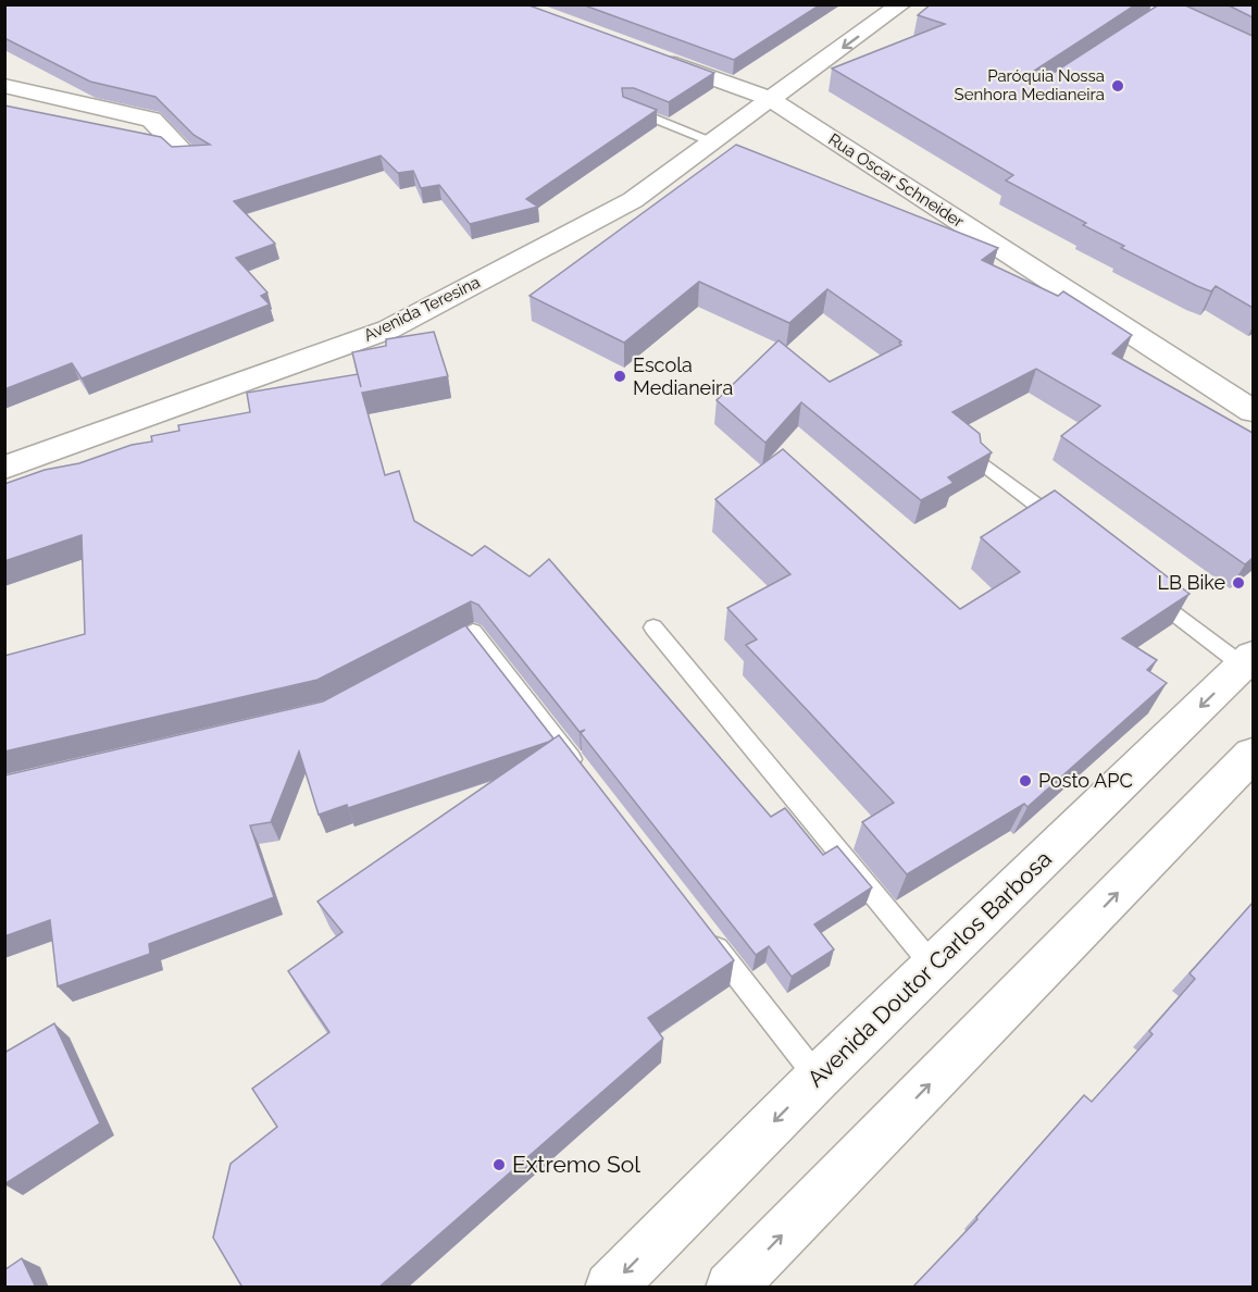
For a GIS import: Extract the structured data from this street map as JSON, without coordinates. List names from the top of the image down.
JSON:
{
  "streets": {
    "street": ["Rua Oscar Schneider", "Avenida Teresina", "Avenida Doutor Carlos Barbosa"]
  },
  "crossings": [
    ["Rua Oscar Schneider", "Avenida Teresina"]
  ],
  "places": [
    "Paróquia Nossa Senhora Medianeira",
    "Escola Medianeira",
    "LB Bike",
    "Posto APC",
    "Extremo Sol"
  ]
}
